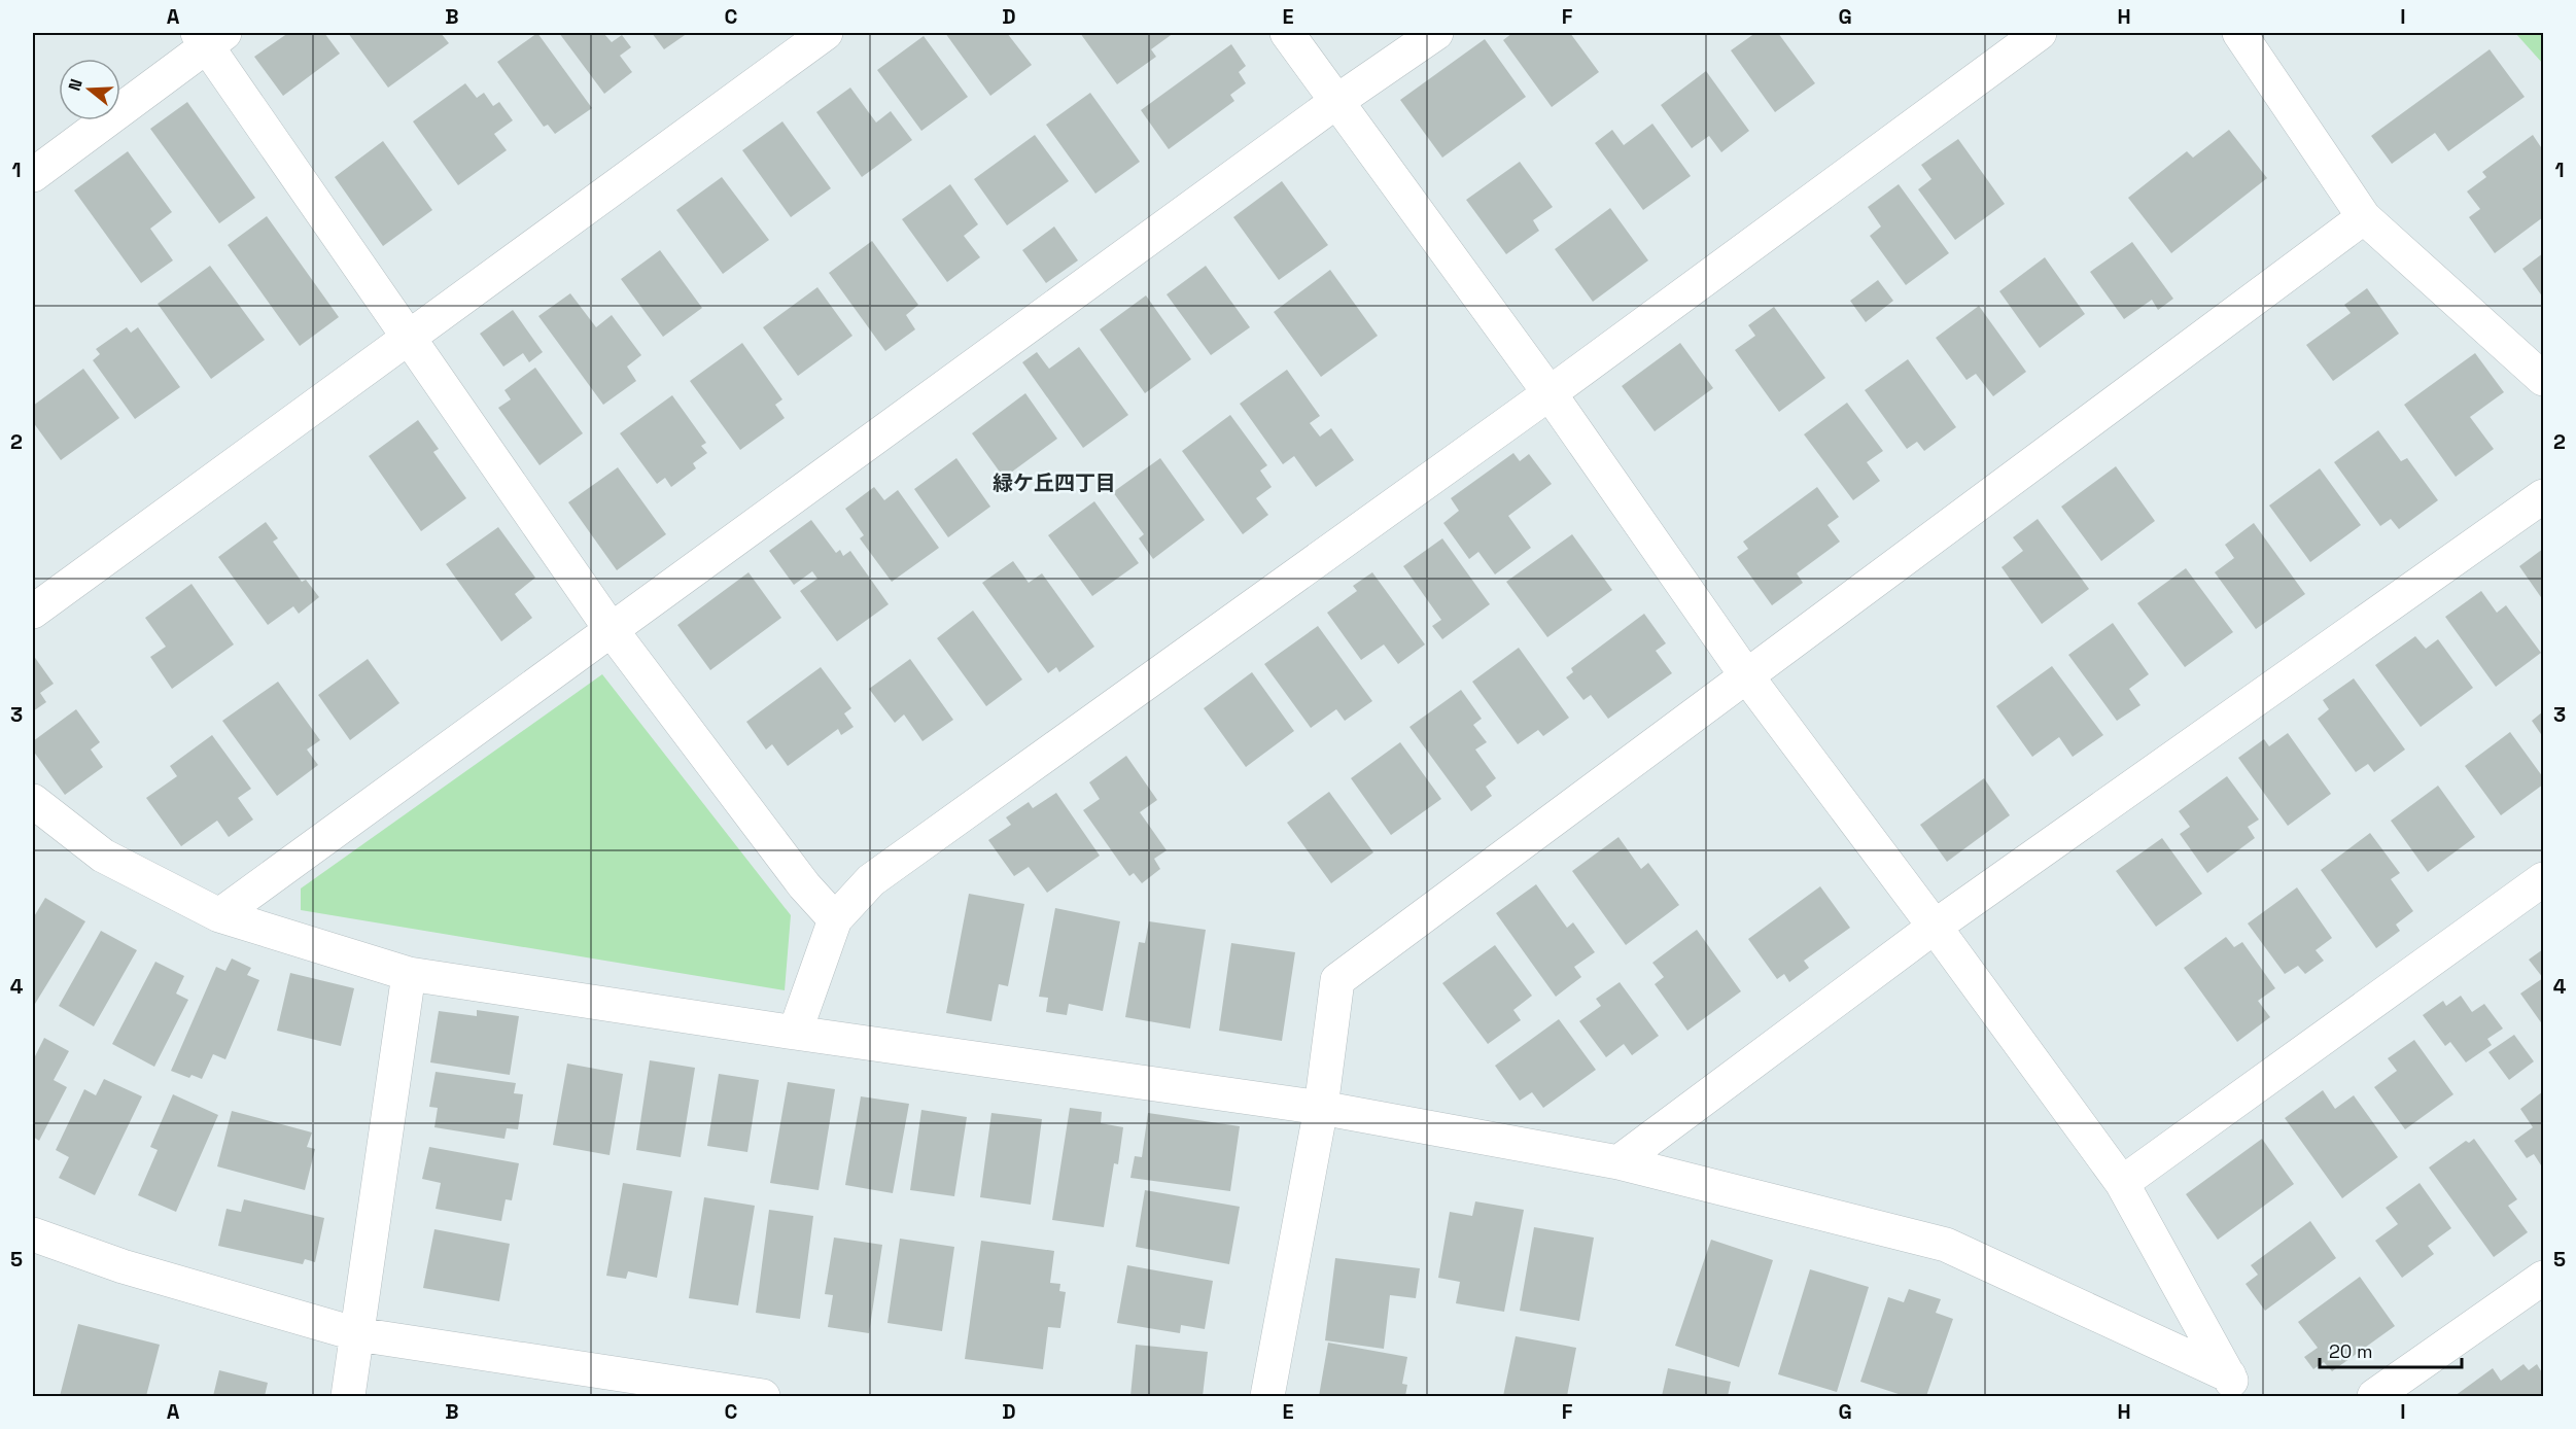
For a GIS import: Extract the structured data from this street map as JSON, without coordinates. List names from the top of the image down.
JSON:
{
  "districts": ["緑ケ丘四丁目"],
  "scale_bar": "20 m",
  "north": "left",
  "grid": {
    "columns": [
      "A",
      "B",
      "C",
      "D",
      "E",
      "F",
      "G",
      "H",
      "I"
    ],
    "rows": [
      "1",
      "2",
      "3",
      "4",
      "5"
    ]
  }
}
